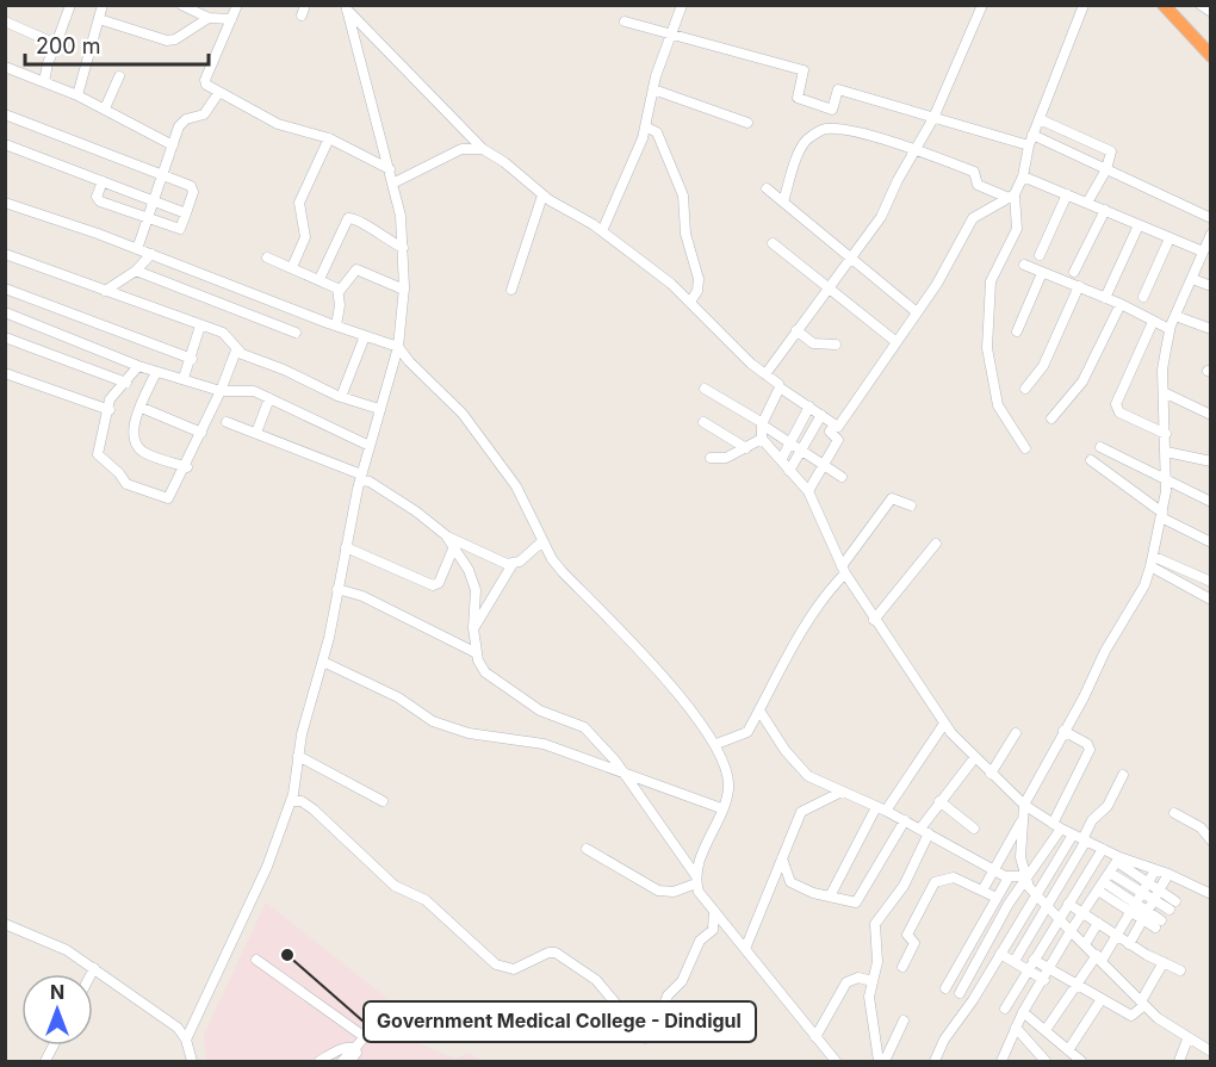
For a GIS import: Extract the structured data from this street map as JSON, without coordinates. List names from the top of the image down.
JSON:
{
  "places": ["Government Medical College - Dindigul"],
  "scale_bar": "200 m",
  "north": "top"
}
